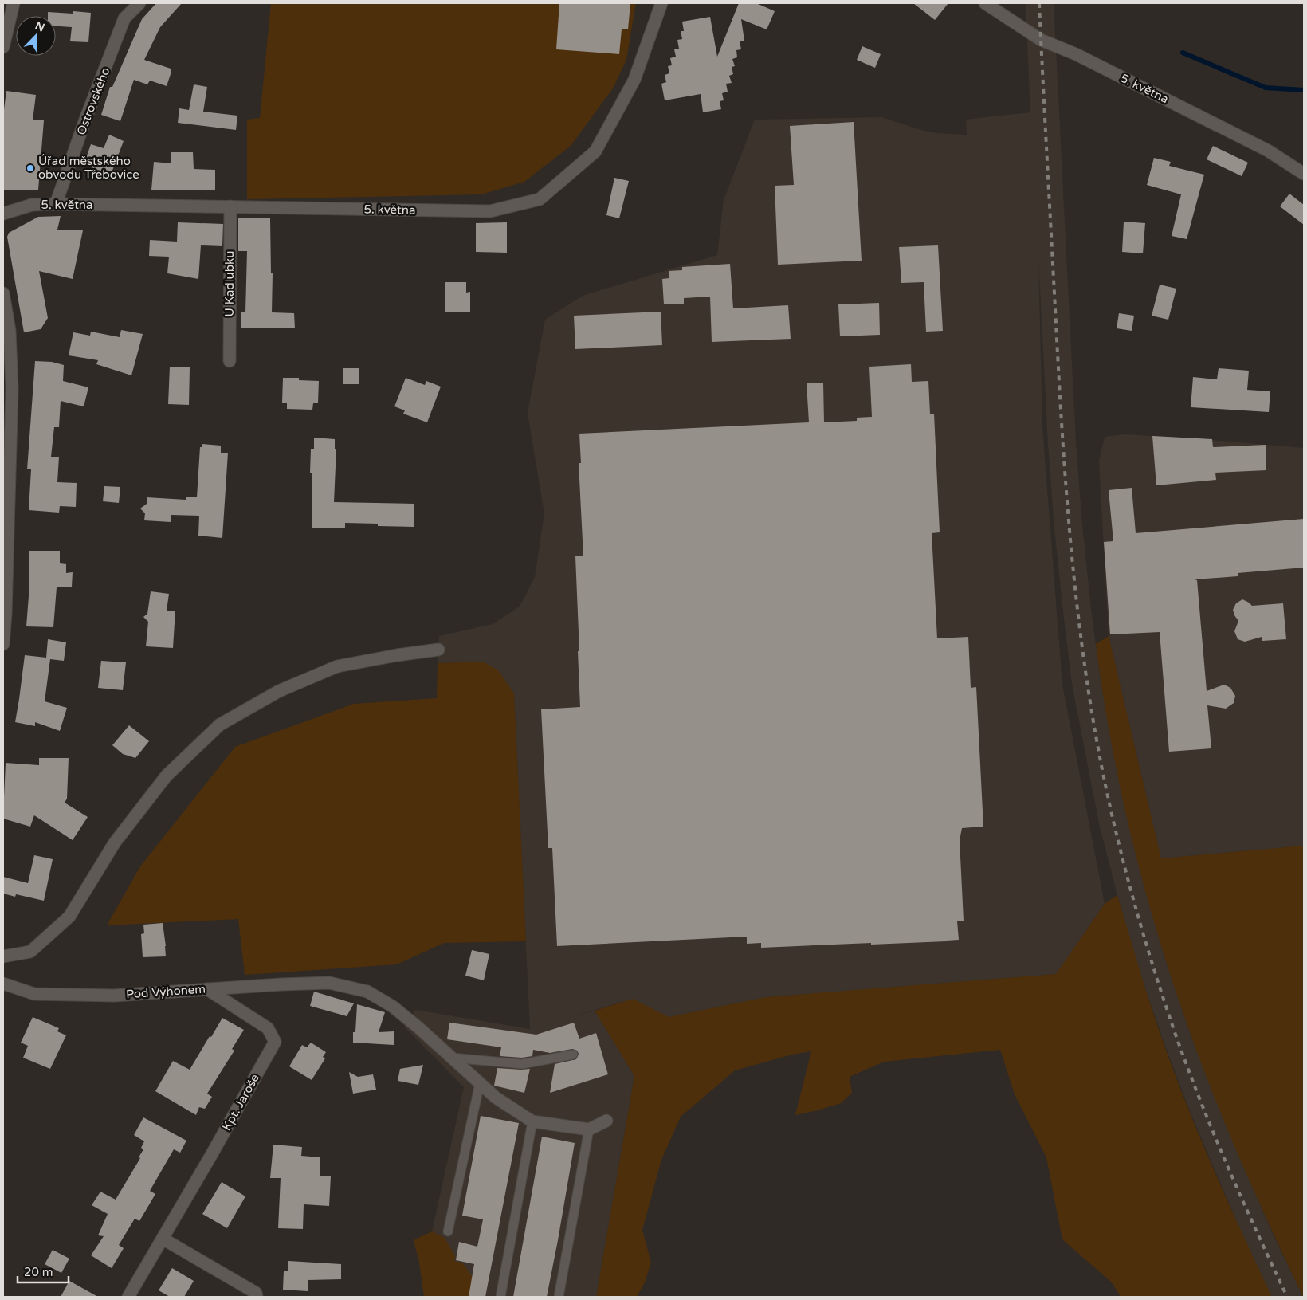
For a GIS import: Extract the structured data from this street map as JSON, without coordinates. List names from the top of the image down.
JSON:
{
  "streets": {
    "street": [
      "5. května",
      "Ostrovského",
      "U Kadlubku",
      "Pod Výhonem",
      "Kpt. Jaroše"
    ]
  },
  "crossings": [
    ["5. května", "Ostrovského"],
    ["5. května", "U Kadlubku"],
    ["Pod Výhonem", "Kpt. Jaroše"]
  ],
  "places": ["Úřad městského obvodu Třebovice"],
  "scale_bar": "20 m",
  "north": "top right"
}
